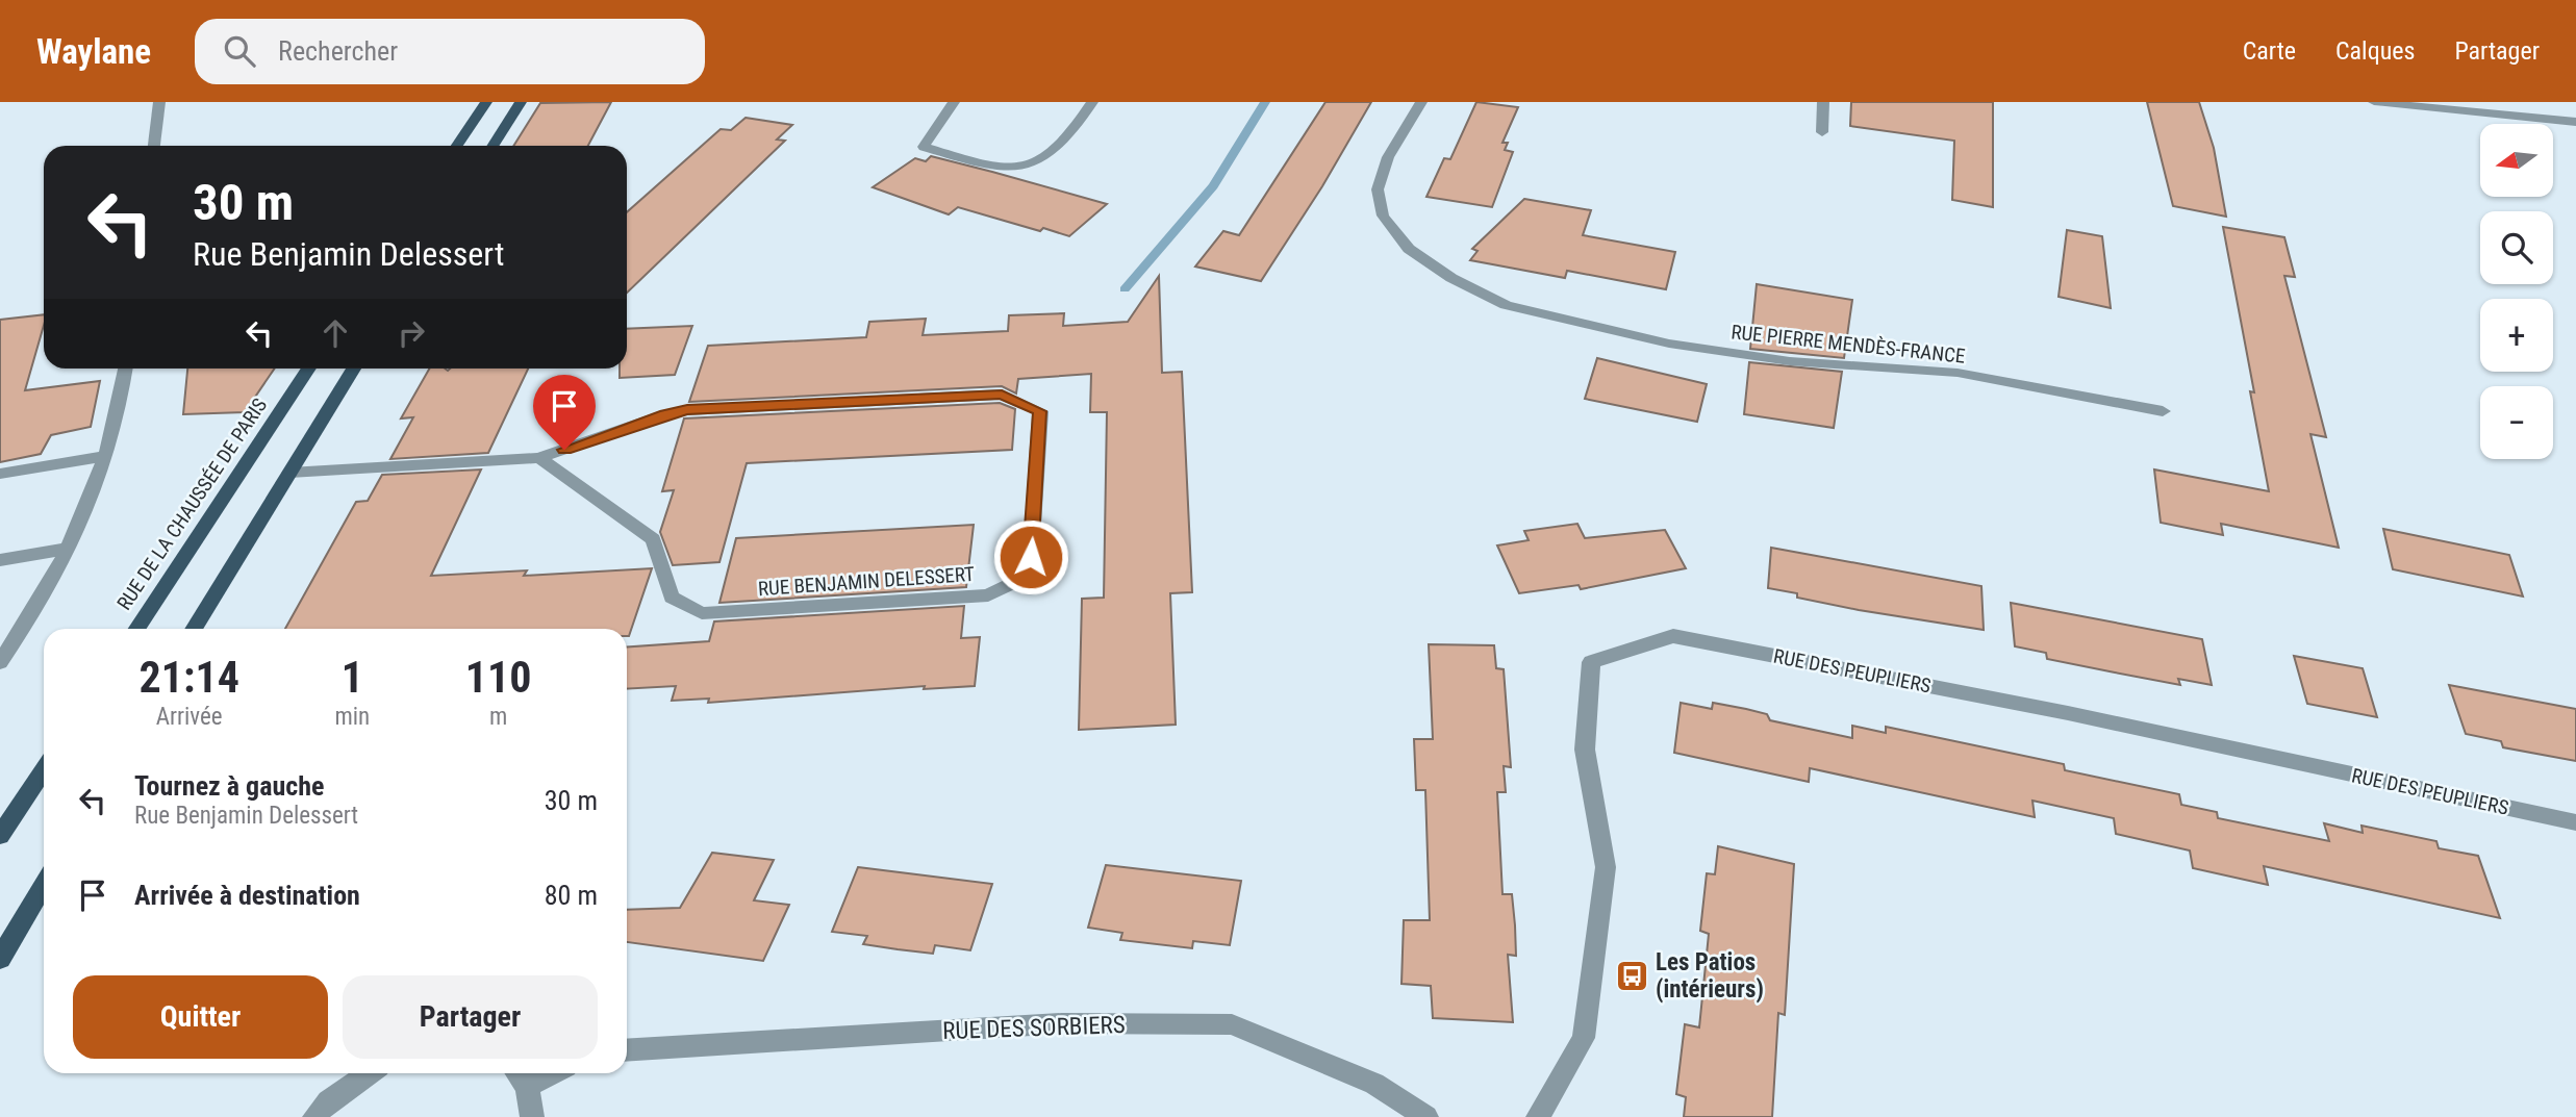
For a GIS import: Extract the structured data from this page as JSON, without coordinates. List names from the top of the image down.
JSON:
{
  "streets": {
    "main road": ["RUE DE LA CHAUSSÉE DE PARIS"],
    "street": [
      "RUE PIERRE MENDÈS-FRANCE",
      "RUE BENJAMIN DELESSERT",
      "RUE DES PEUPLIERS",
      "RUE DES SORBIERS"
    ]
  },
  "places": {
    "bus stop": ["Les Patios (intérieurs)"]
  },
  "north": "left",
  "page": {
    "header": "Waylane",
    "search": "Rechercher",
    "nav": ["Carte", "Calques", "Partager"],
    "map_buttons": ["+", "−"],
    "turn": ["30 m", "Rue Benjamin Delessert"],
    "eta": [
      "21:14",
      "Arrivée",
      "1",
      "min",
      "110",
      "m"
    ],
    "list": [
      {
        "name": "Tournez à gauche",
        "note": "Rue Benjamin Delessert",
        "value": "30 m"
      },
      {
        "name": "Arrivée à destination",
        "value": "80 m"
      }
    ],
    "buttons": ["Quitter", "Partager"]
  }
}
